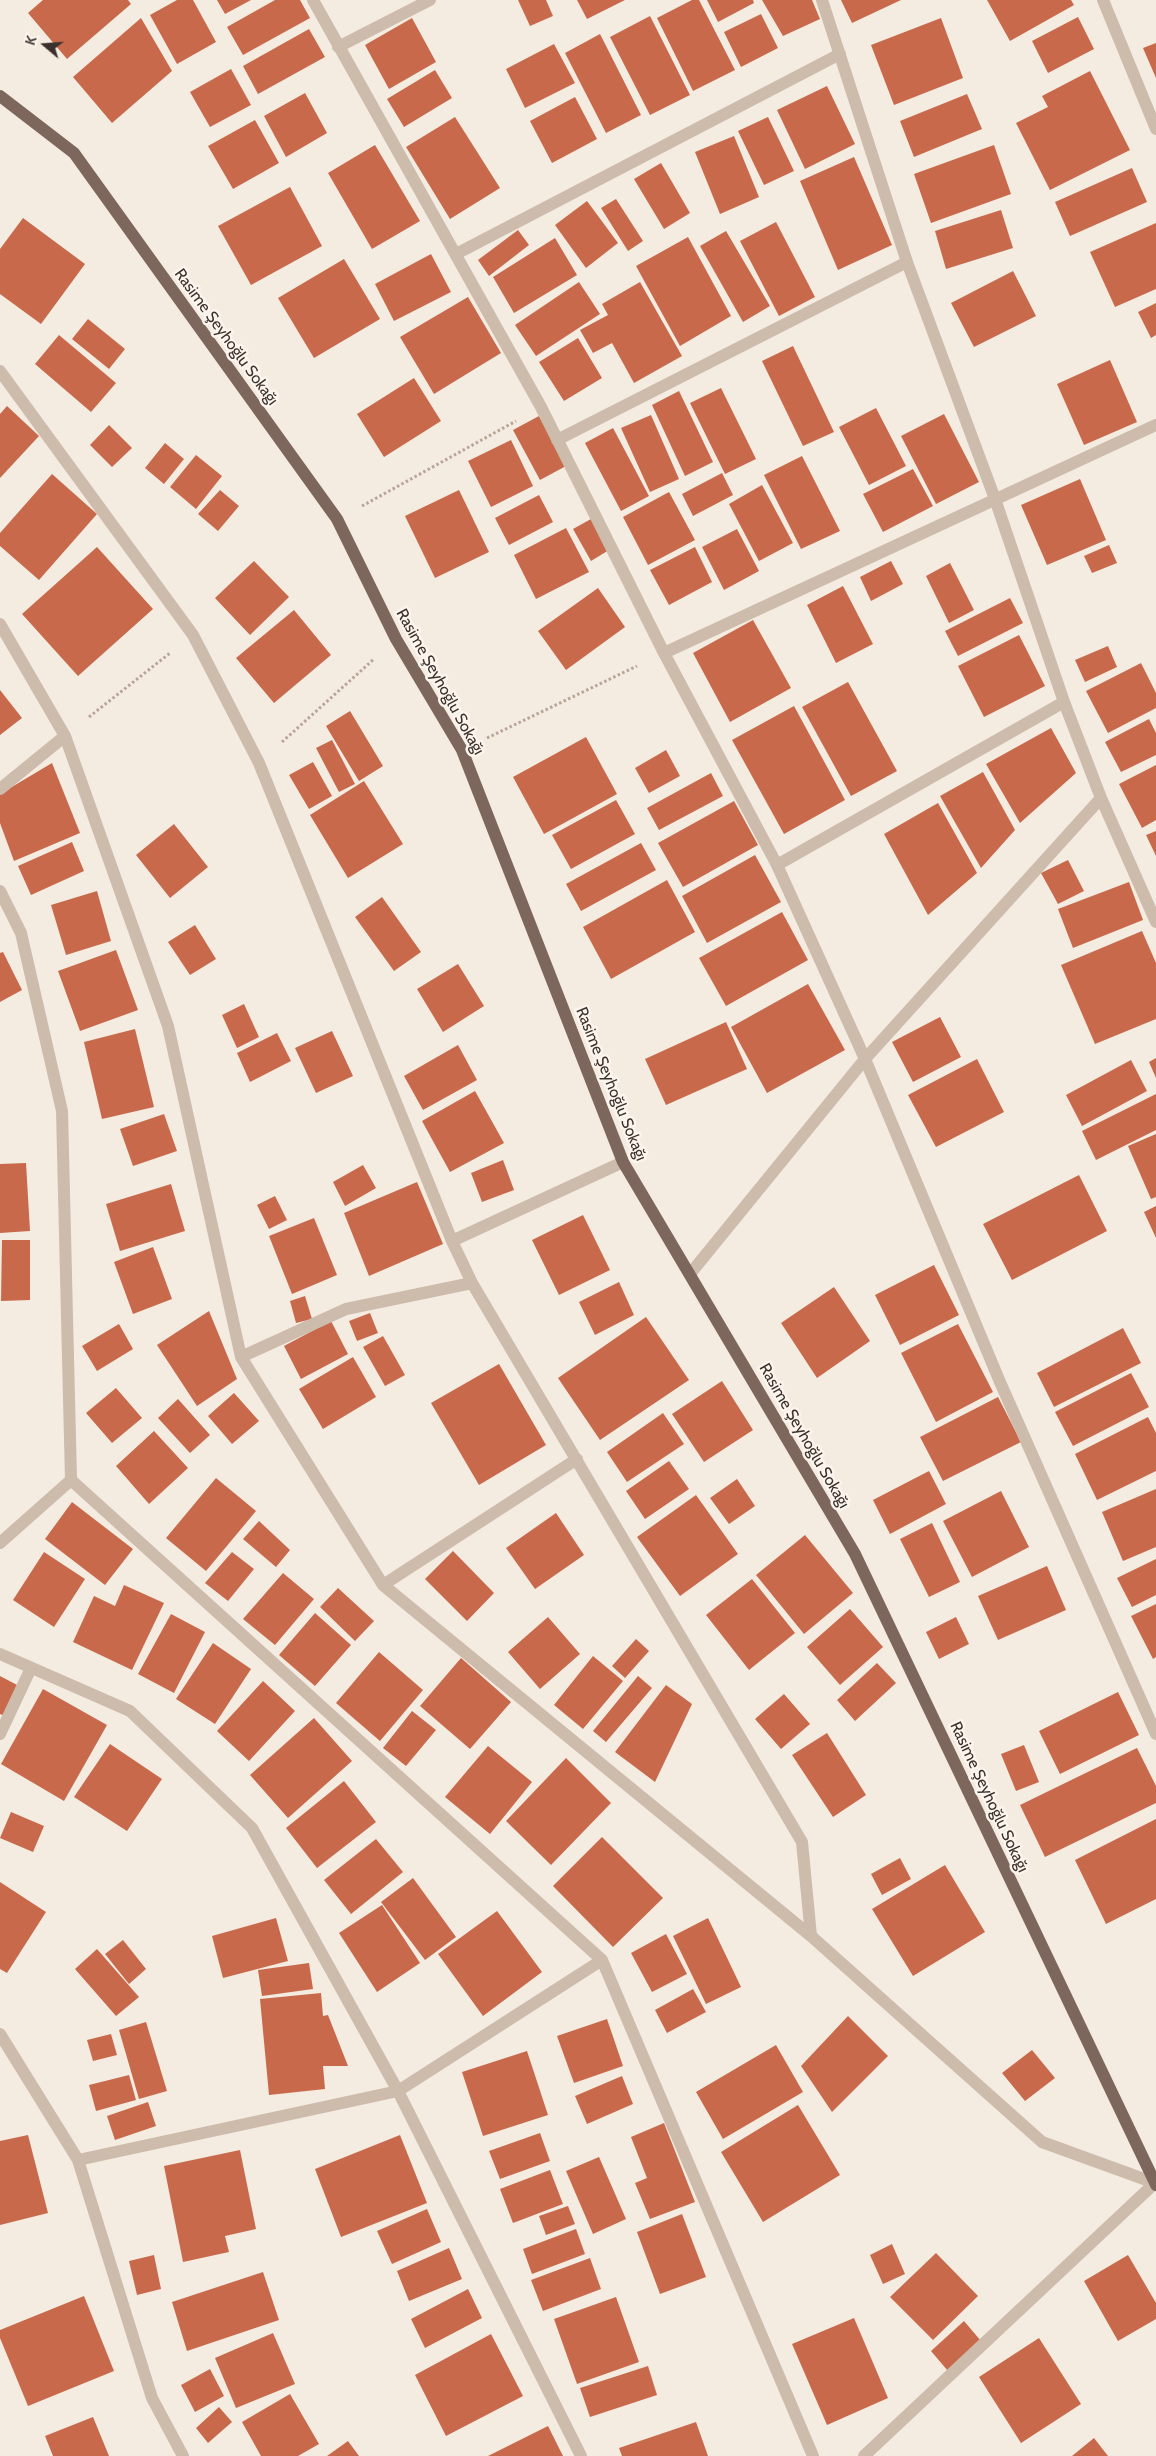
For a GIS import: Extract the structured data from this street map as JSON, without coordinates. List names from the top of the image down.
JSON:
{
  "streets": {
    "main road": ["Rasime Şeyhoğlu Sokağı"]
  },
  "north": "left"
}
